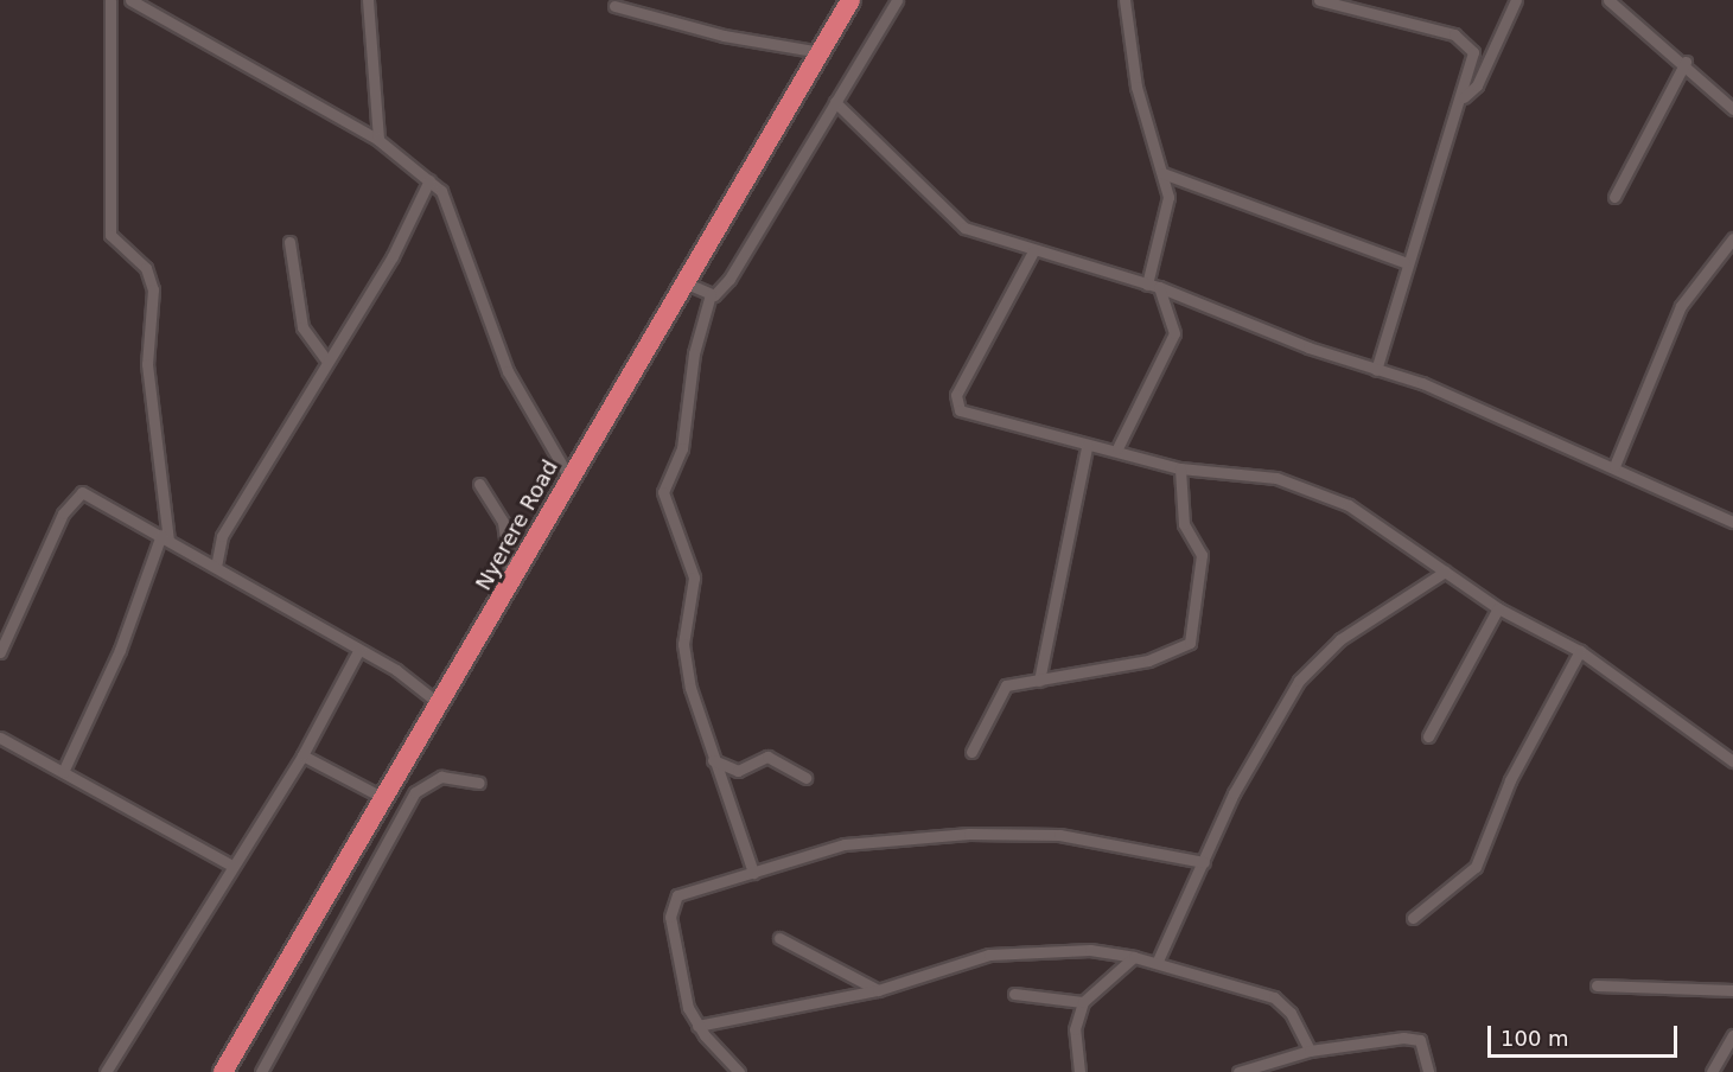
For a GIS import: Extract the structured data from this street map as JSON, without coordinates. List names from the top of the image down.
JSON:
{
  "streets": {
    "highway": ["Nyerere Road"]
  },
  "scale_bar": "100 m"
}
